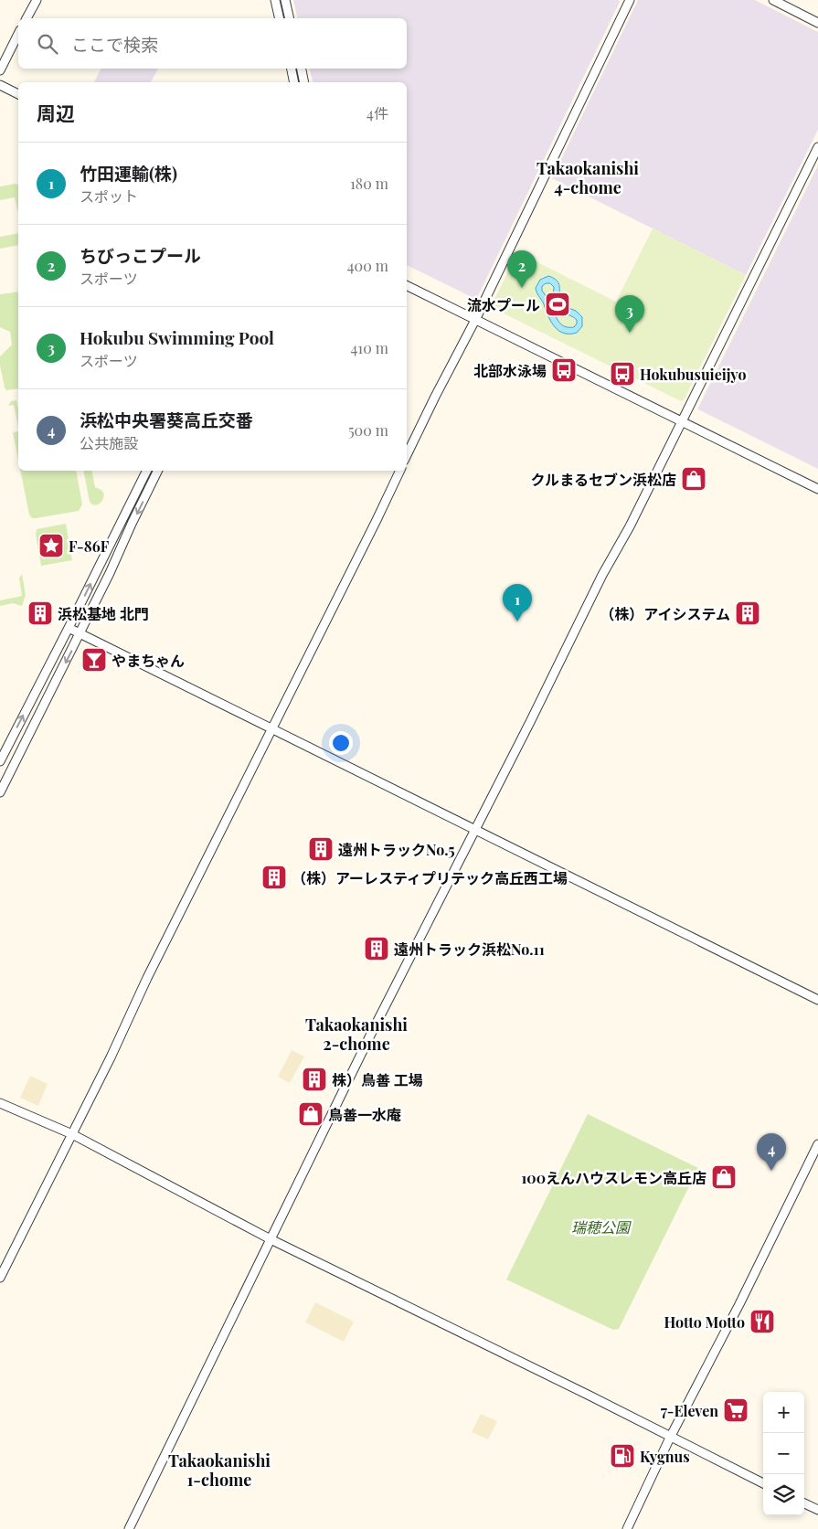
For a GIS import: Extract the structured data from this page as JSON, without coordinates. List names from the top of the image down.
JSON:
{
  "districts": ["Takaokanishi 4-chome", "Takaokanishi 2-chome", "Takaokanishi 1-chome"],
  "parks": ["瑞穂公園"],
  "places": {
    "sports": ["流水プール"],
    "bus stop": ["北部水泳場", "Hokubusuieijyo"],
    "shop": ["クルまるセブン浜松店", "鳥善一水庵", "100えんハウスレモン高丘店"],
    "place": ["F-86F"],
    "building": [
      "浜松基地 北門",
      "（株）アイシステム",
      "遠州トラックNo.5",
      "（株）アーレスティプリテック高丘西工場",
      "遠州トラック浜松No.11",
      "株）鳥善 工場"
    ],
    "bar": ["やまちゃん"],
    "restaurant": ["Hotto Motto"],
    "supermarket": ["7-Eleven"],
    "fuel station": ["Kygnus"]
  },
  "page": {
    "search": "ここで検索",
    "heading": ["周辺", "4件"],
    "list": [
      {
        "mark": "1",
        "name": "竹田運輸(株)",
        "note": "スポット",
        "value": "180 m"
      },
      {
        "mark": "2",
        "name": "ちびっこプール",
        "note": "スポーツ",
        "value": "400 m"
      },
      {
        "mark": "3",
        "name": "Hokubu Swimming Pool",
        "note": "スポーツ",
        "value": "410 m"
      },
      {
        "mark": "4",
        "name": "浜松中央署葵高丘交番",
        "note": "公共施設",
        "value": "500 m"
      }
    ],
    "pins": [
      "2",
      "3",
      "1",
      "4"
    ],
    "map_buttons": ["+", "−"]
  }
}
